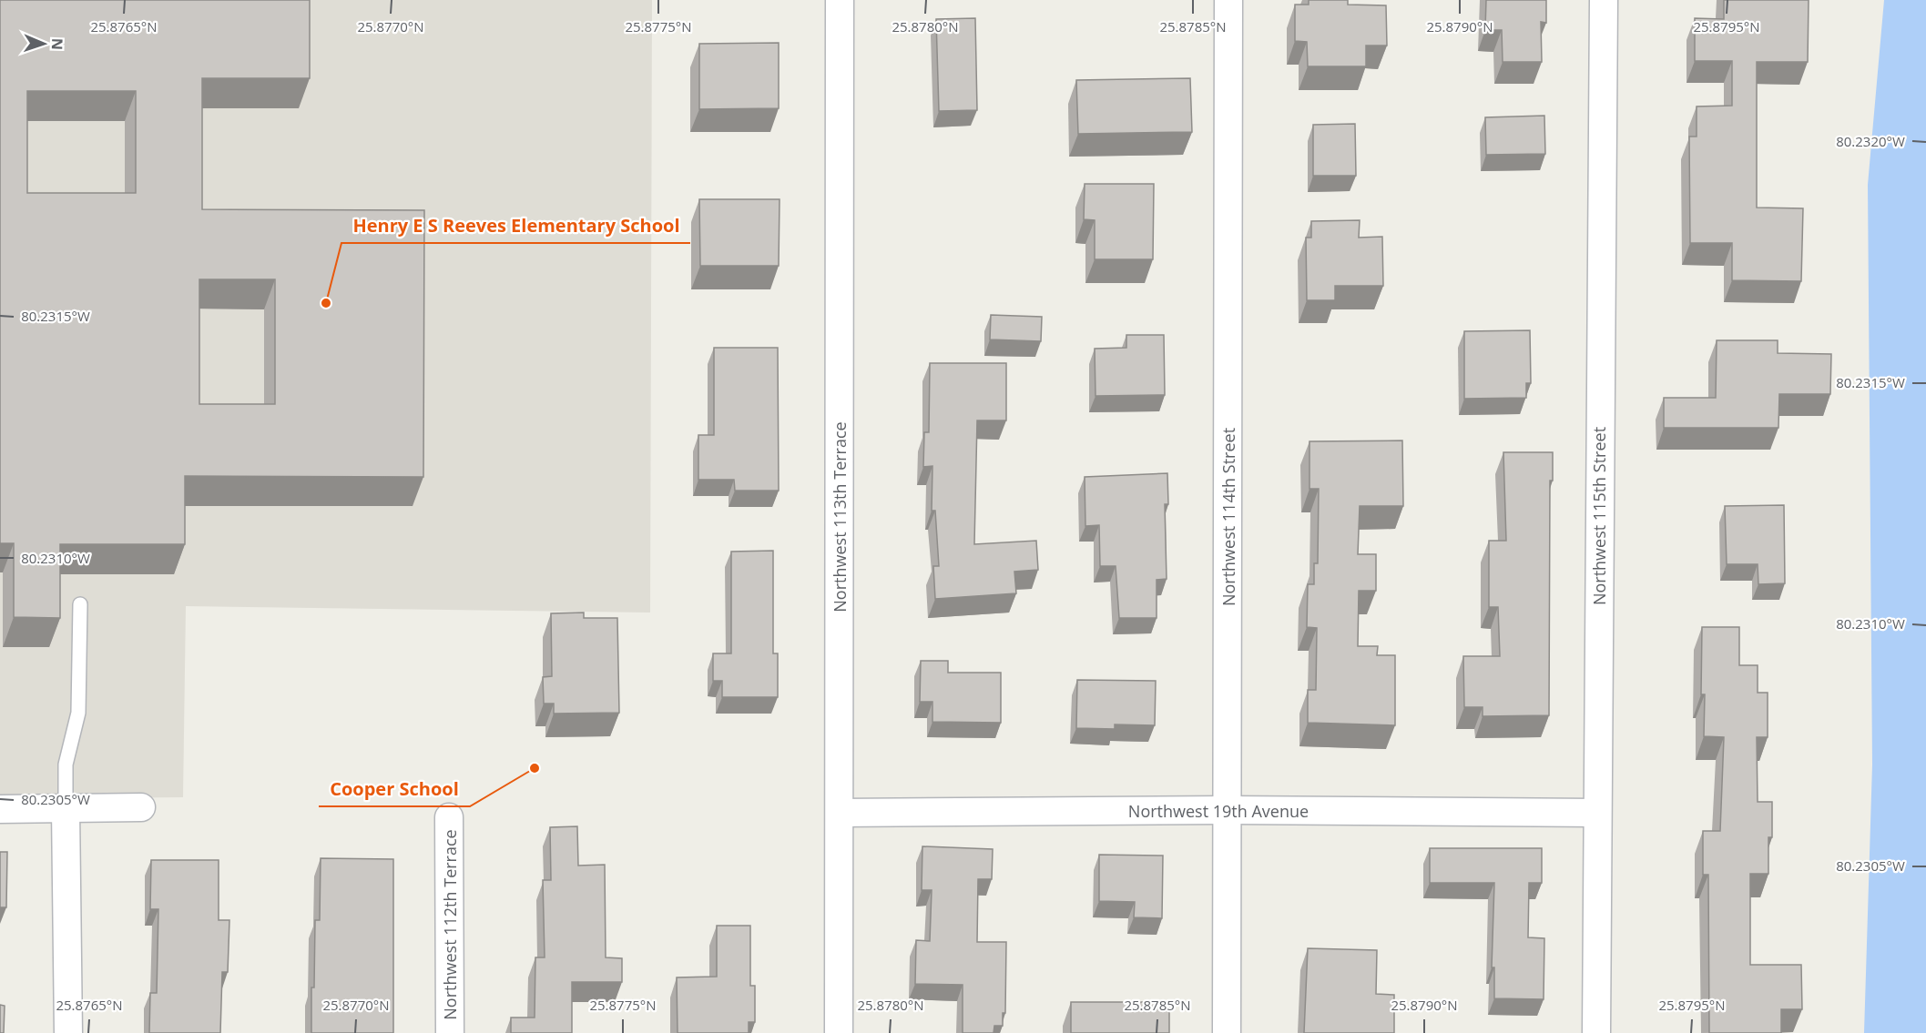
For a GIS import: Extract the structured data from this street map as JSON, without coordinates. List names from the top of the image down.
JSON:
{
  "streets": {
    "street": [
      "Northwest 115th Street",
      "Northwest 113th Terrace",
      "Northwest 114th Street",
      "Northwest 19th Avenue",
      "Northwest 112th Terrace"
    ]
  },
  "crossings": [
    ["Northwest 115th Street", "Northwest 19th Avenue"],
    ["Northwest 113th Terrace", "Northwest 19th Avenue"],
    ["Northwest 114th Street", "Northwest 19th Avenue"]
  ],
  "places": ["Henry E S Reeves Elementary School", "Cooper School"],
  "north": "right",
  "coordinates": [
    "25.8765°N",
    "25.8770°N",
    "25.8775°N",
    "25.8780°N",
    "25.8785°N",
    "25.8790°N",
    "25.8795°N",
    "80.2320°W",
    "80.2315°W",
    "80.2310°W",
    "80.2305°W"
  ]
}
